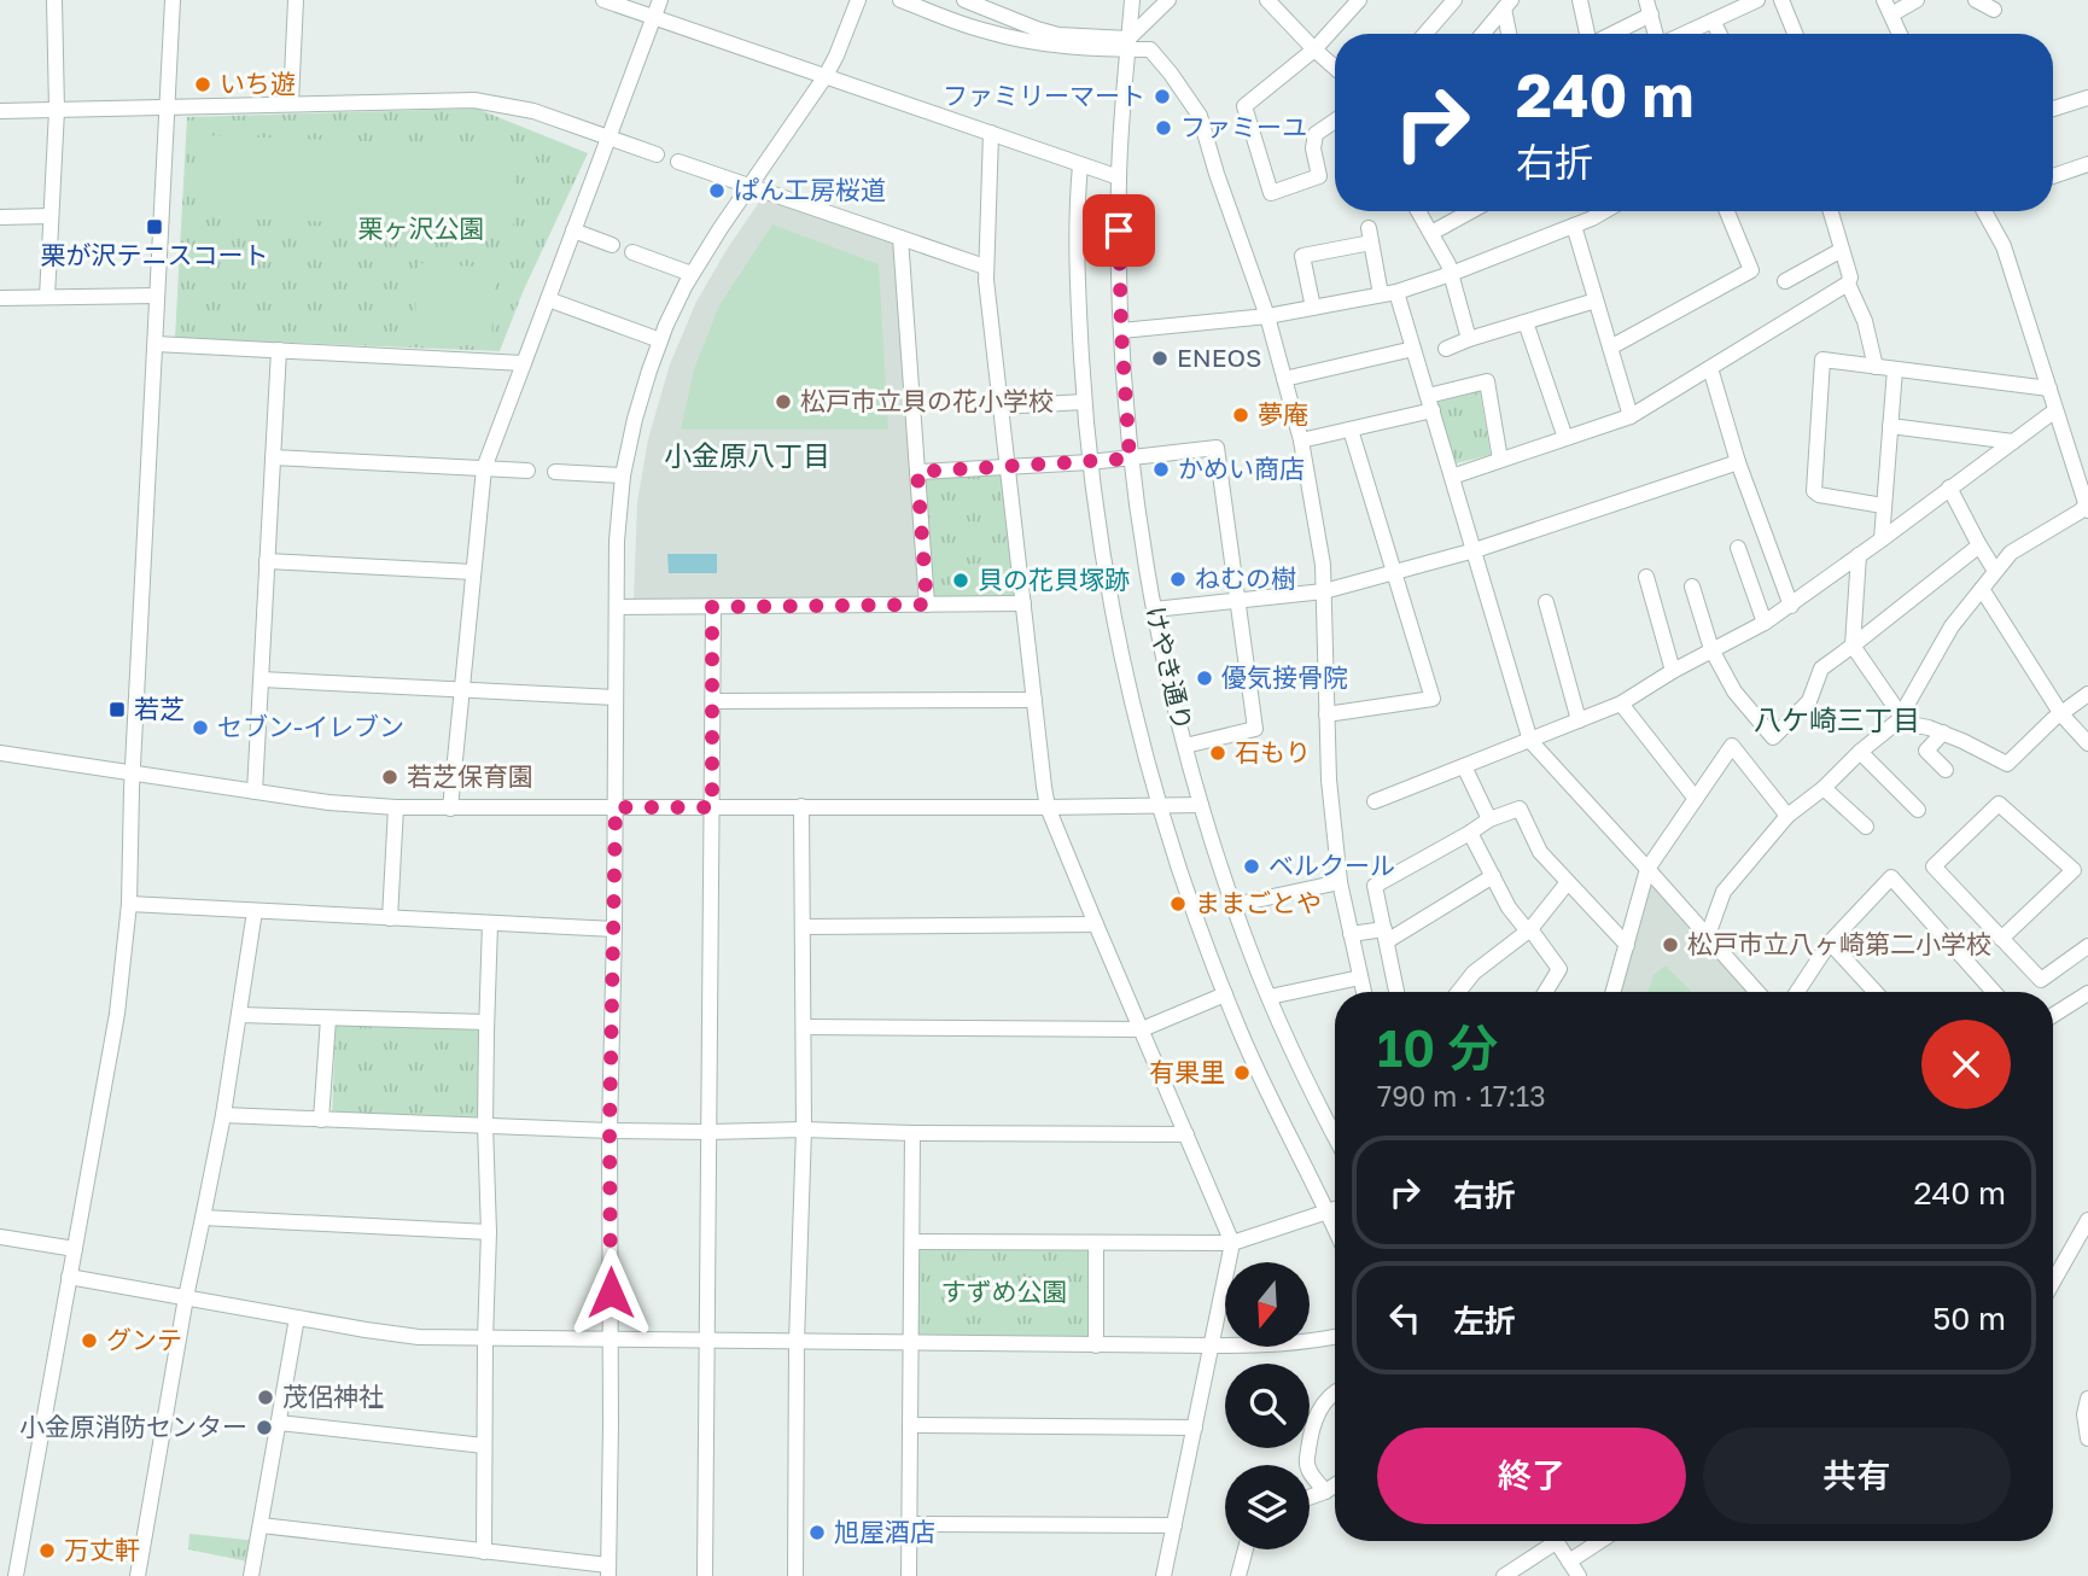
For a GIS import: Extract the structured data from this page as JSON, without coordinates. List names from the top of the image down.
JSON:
{
  "streets": {
    "street": ["けやき通り"]
  },
  "districts": ["小金原八丁目", "八ケ崎三丁目"],
  "parks": ["栗ヶ沢公園", "すずめ公園"],
  "places": {
    "other": [
      "いち遊",
      "ファミリーマート",
      "ファミーユ",
      "ぱん工房桜道",
      "ENEOS",
      "松戸市立貝の花小学校",
      "夢庵",
      "かめい商店",
      "ねむの樹",
      "貝の花貝塚跡",
      "優気接骨院",
      "セブン-イレブン",
      "石もり",
      "若芝保育園",
      "ベルクール",
      "ままごとや",
      "松戸市立八ヶ崎第二小学校",
      "有果里",
      "グンテ",
      "茂侶神社",
      "小金原消防センター",
      "旭屋酒店",
      "万丈軒"
    ],
    "transit": ["栗が沢テニスコート", "若芝"]
  },
  "north": "bottom",
  "page": {
    "turn": ["240 m", "右折"],
    "heading": ["10 分", "790 m · 17:13"],
    "list": [
      {
        "name": "右折",
        "value": "240 m"
      },
      {
        "name": "左折",
        "value": "50 m"
      }
    ],
    "buttons": ["終了", "共有"]
  }
}
